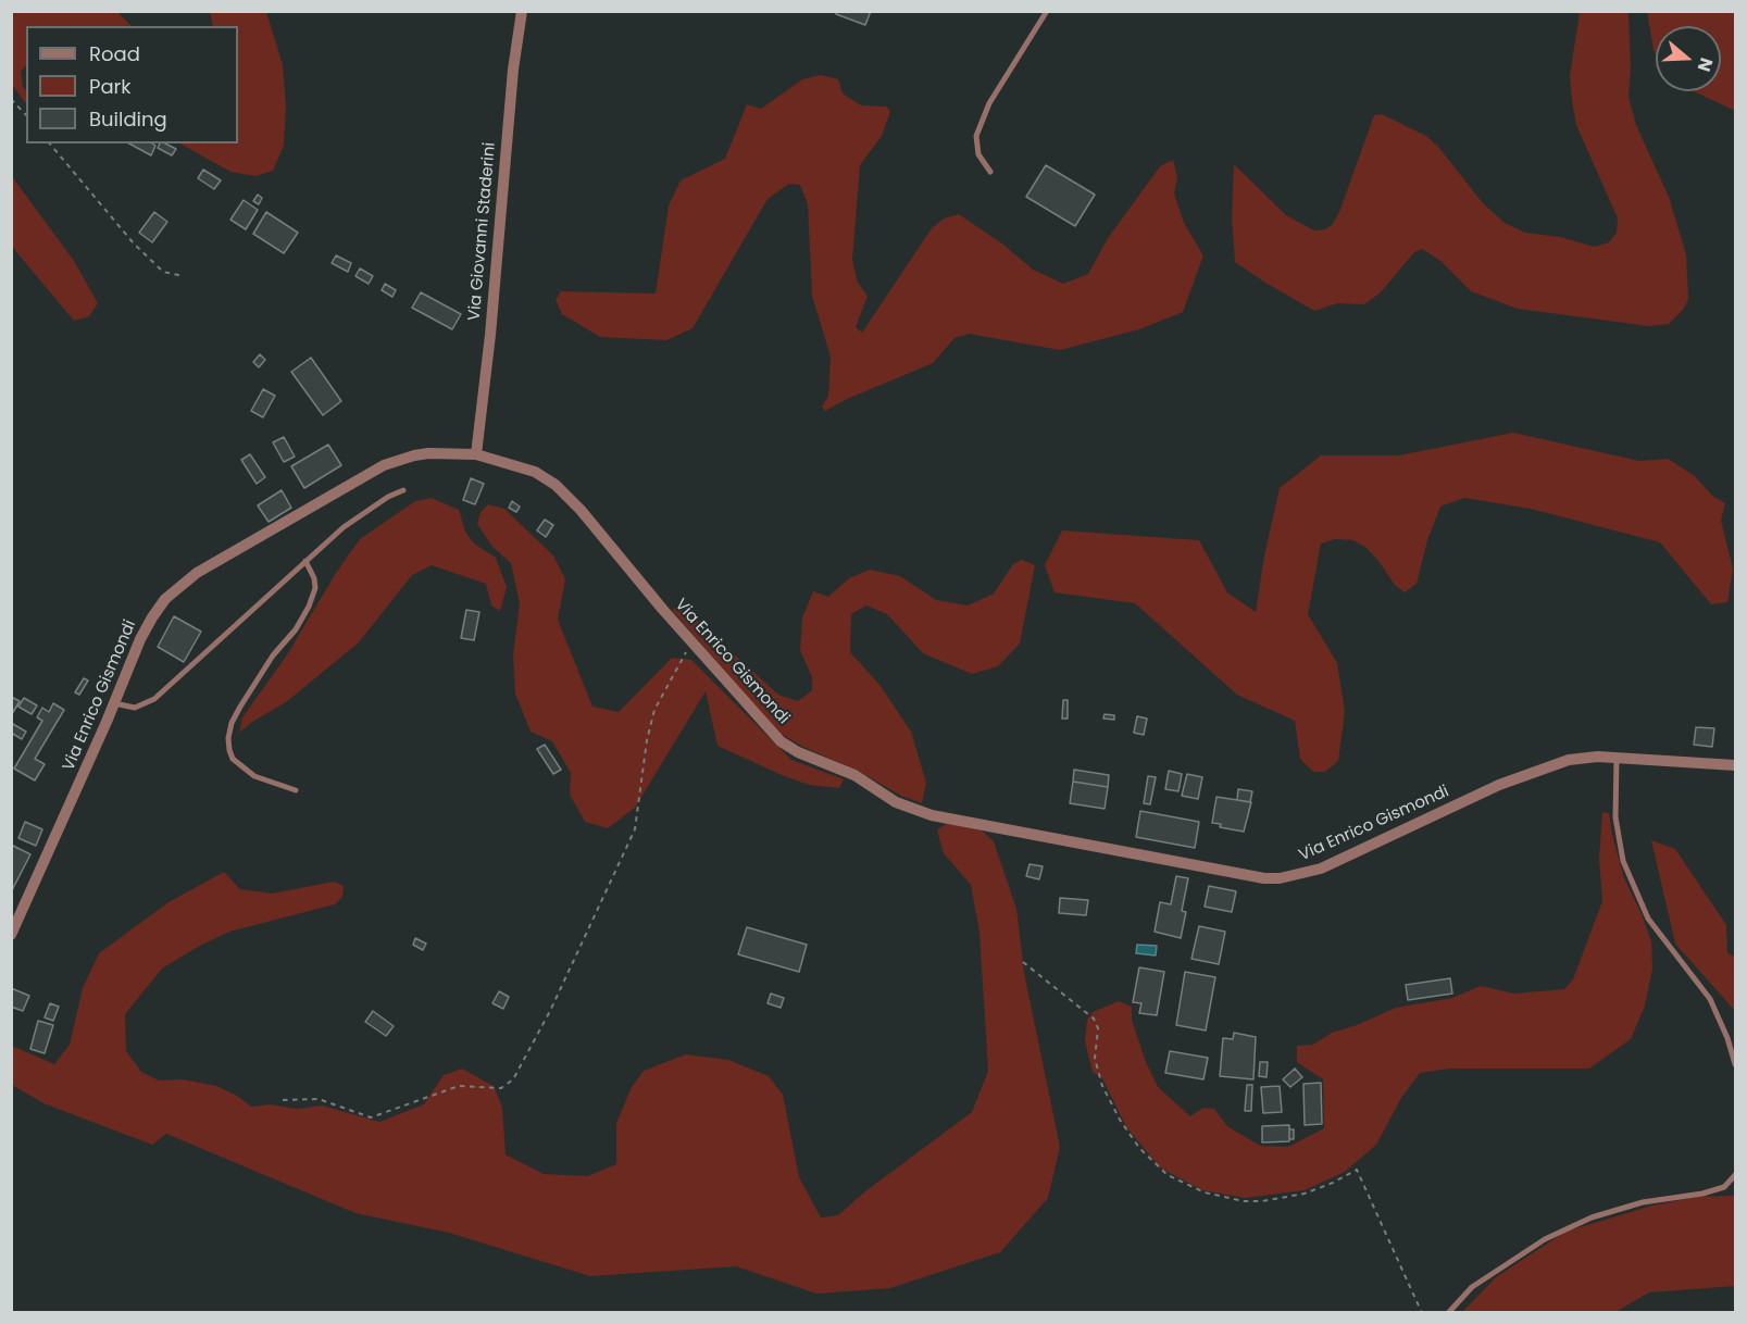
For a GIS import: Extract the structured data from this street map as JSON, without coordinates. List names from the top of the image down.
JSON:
{
  "streets": {
    "street": ["Via Giovanni Staderini", "Via Enrico Gismondi"]
  },
  "crossings": [
    ["Via Giovanni Staderini", "Via Enrico Gismondi"]
  ],
  "legend": ["Road", "Park", "Building"],
  "north": "right"
}
